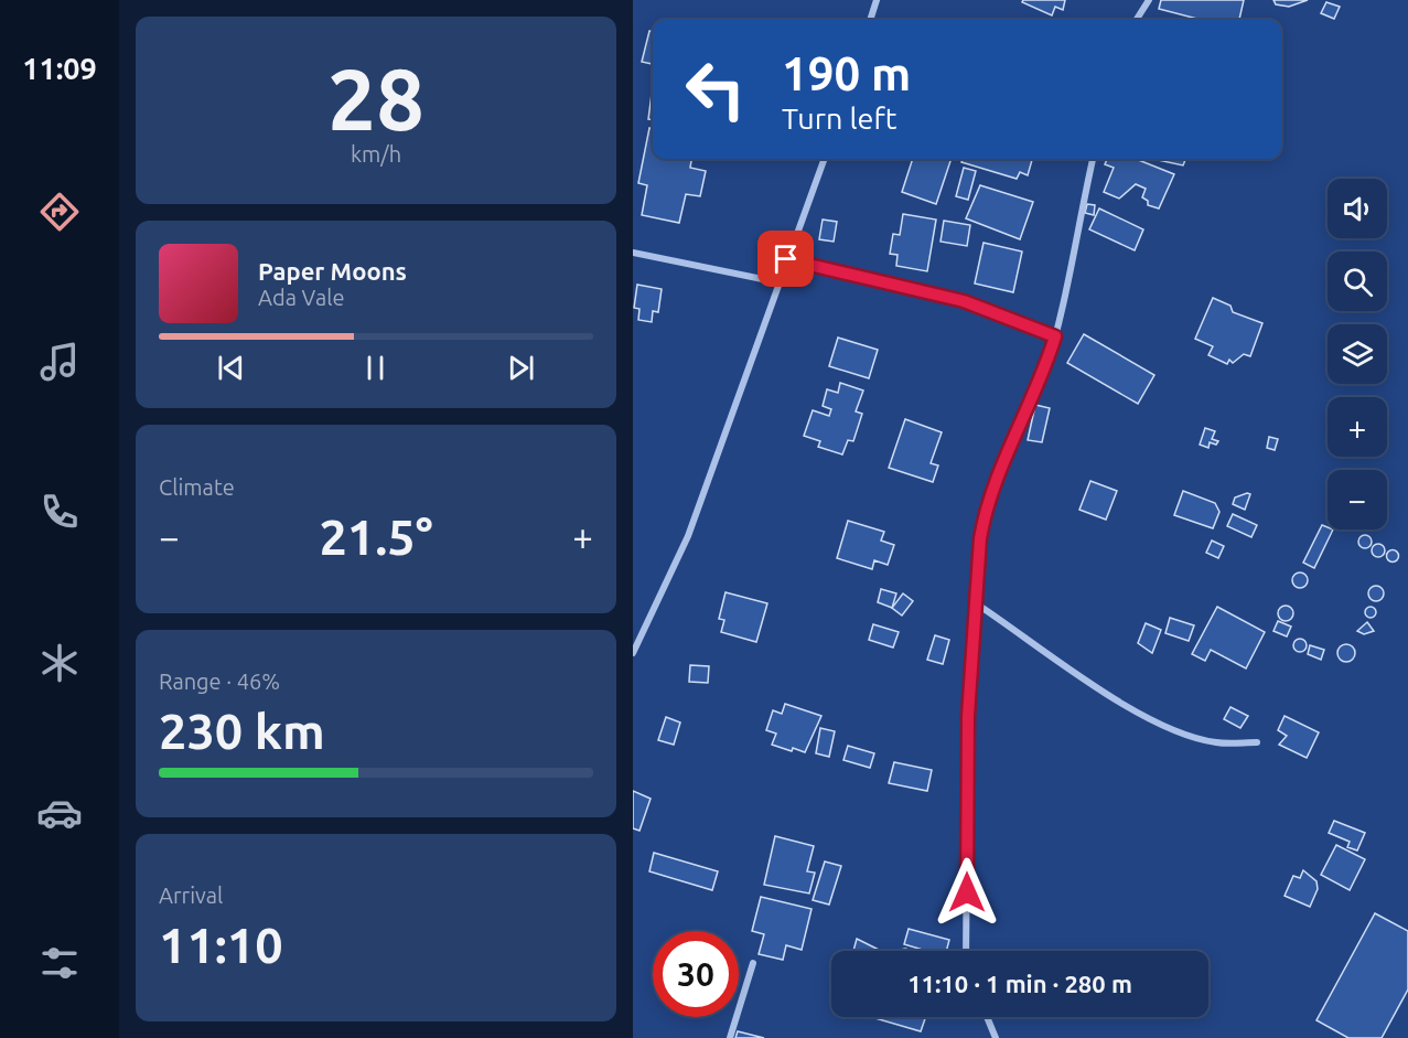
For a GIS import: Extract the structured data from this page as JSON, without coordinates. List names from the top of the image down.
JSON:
{
  "page": {
    "tabs": "11:09",
    "tile": [
      ["28", "km/h"],
      "Climate",
      ["Range · 46%", "230 km"],
      ["Arrival", "11:10"]
    ],
    "turn": ["190 m", "Turn left"],
    "map_buttons": ["+", "−"],
    "song": ["Paper Moons", "Ada Vale"],
    "heat": ["−", "21.5°", "+"],
    "limit": "30",
    "trip": "11:10 · 1 min · 280 m"
  }
}
